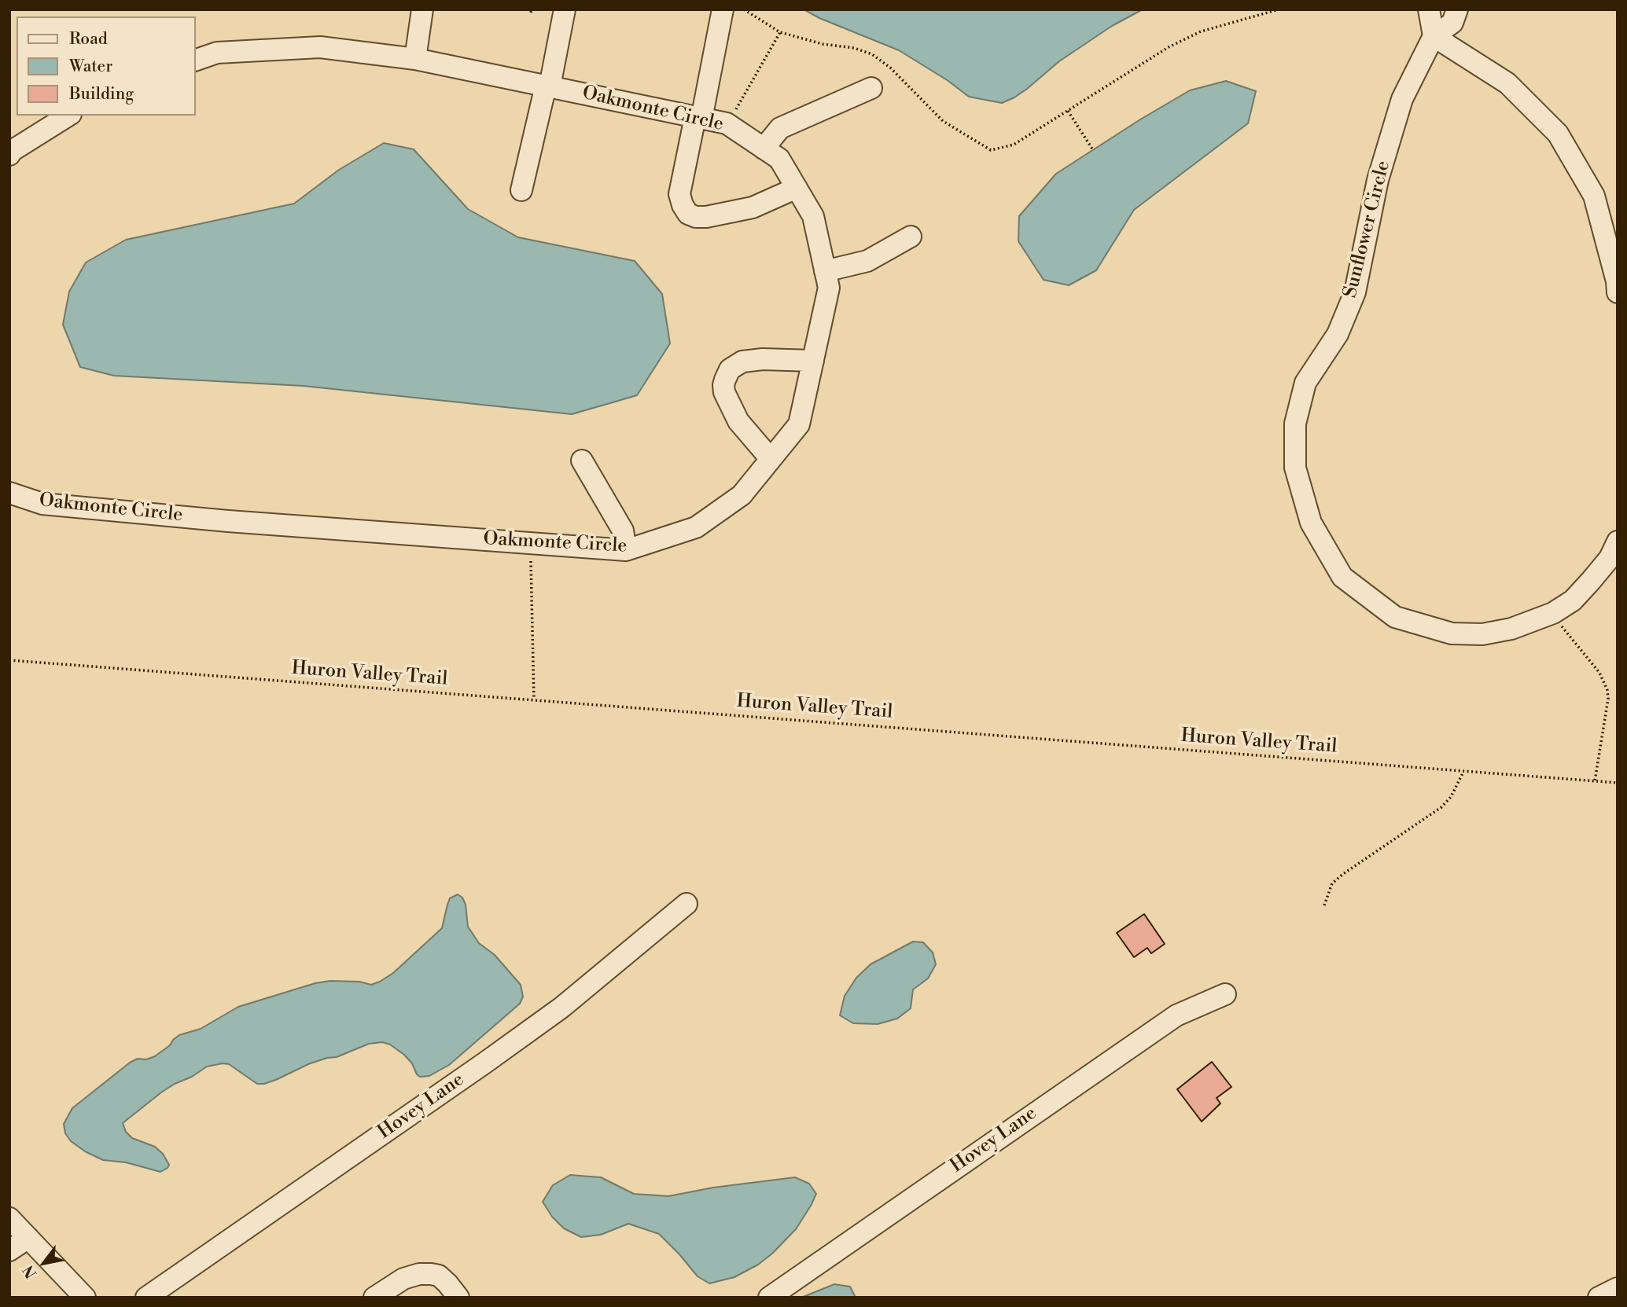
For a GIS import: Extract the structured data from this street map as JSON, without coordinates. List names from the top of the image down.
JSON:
{
  "streets": {
    "street": ["Oakmonte Circle", "Sunflower Circle", "Hovey Lane"],
    "path": ["Huron Valley Trail"]
  },
  "legend": ["Road", "Water", "Building"],
  "north": "bottom left"
}
